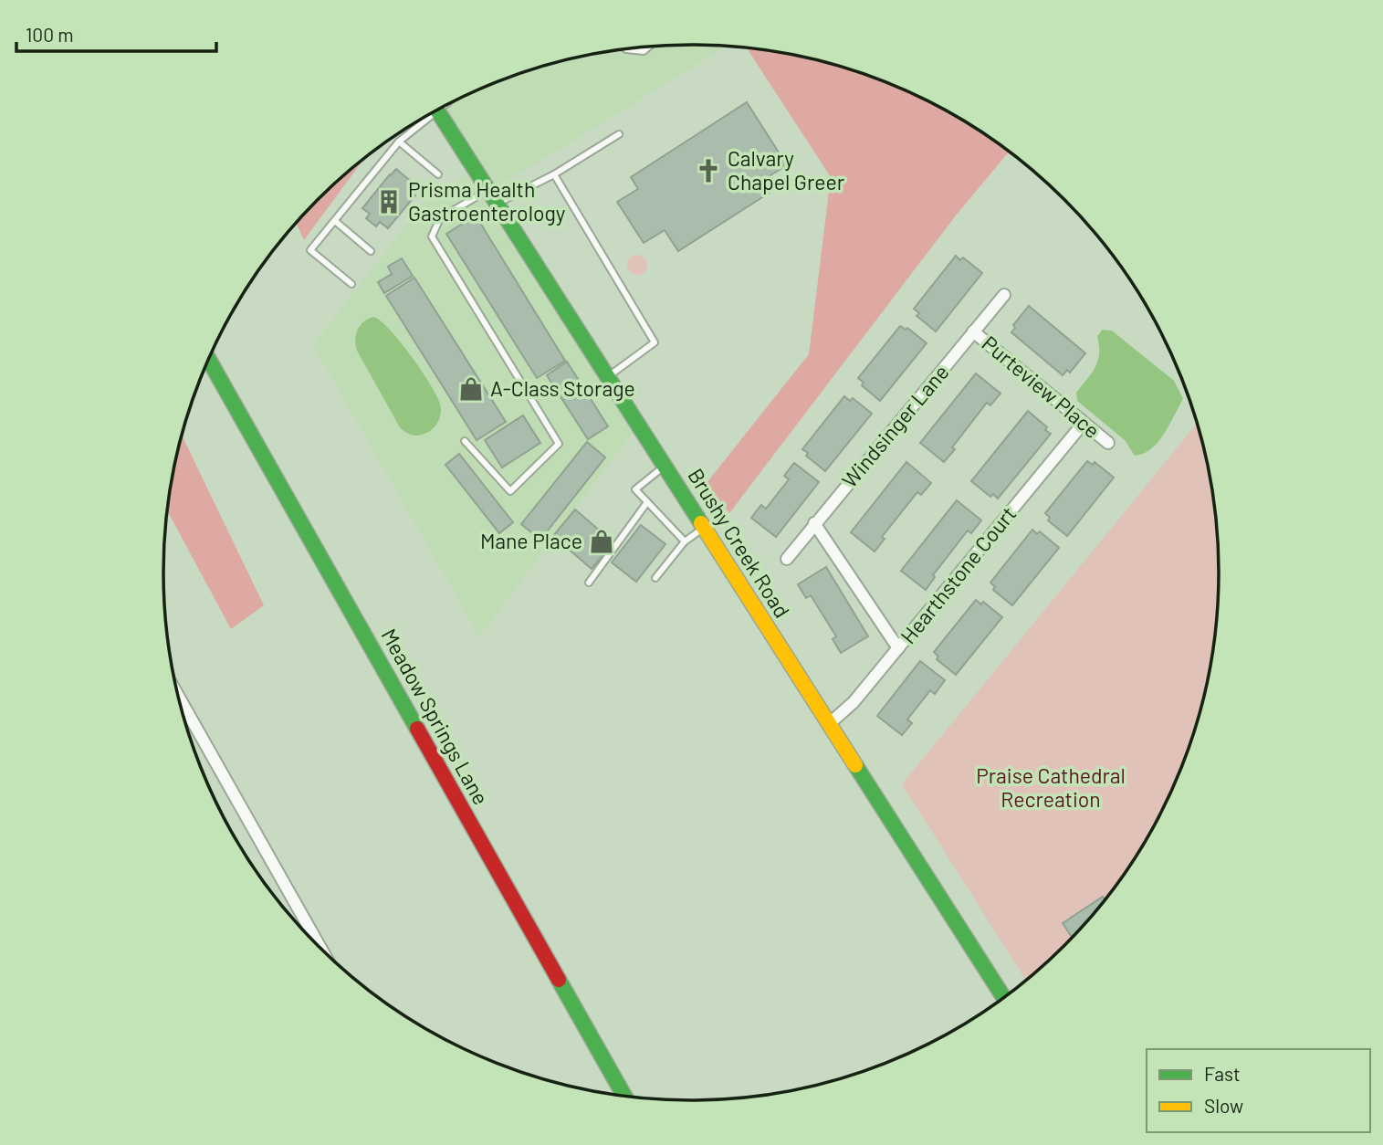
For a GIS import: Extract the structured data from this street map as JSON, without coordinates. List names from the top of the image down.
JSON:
{
  "streets": {
    "main road": ["Brushy Creek Road", "Meadow Springs Lane"],
    "street": ["Purteview Place", "Windsinger Lane", "Hearthstone Court"]
  },
  "crossings": [
    ["Purteview Place", "Windsinger Lane"],
    ["Purteview Place", "Hearthstone Court"],
    ["Brushy Creek Road", "Hearthstone Court"]
  ],
  "parks": ["Praise Cathedral Recreation"],
  "places": {
    "church": ["Calvary Chapel Greer"],
    "building": ["Prisma Health Gastroenterology"],
    "shop": ["A-Class Storage", "Mane Place"]
  },
  "legend": ["Fast", "Slow"],
  "scale_bar": "100 m"
}
